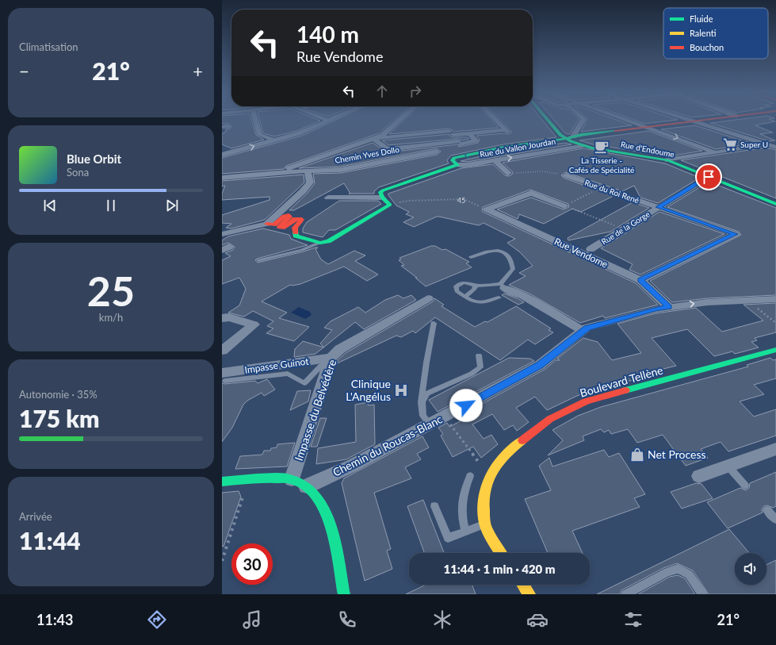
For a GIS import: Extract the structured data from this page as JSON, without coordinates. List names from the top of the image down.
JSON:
{
  "streets": {
    "street": [
      "Rue du Vallon Jourdan",
      "Rue d'Endoume",
      "Chemin Yves Dollo",
      "Rue du Roi René",
      "Rue de la Gorge",
      "Rue Vendome",
      "Impasse Guinot",
      "Boulevard Tellène",
      "Impasse du Belvédère",
      "Chemin du Roucas-Blanc"
    ]
  },
  "crossings": [
    ["Rue du Vallon Jourdan", "Rue d'Endoume"],
    ["Rue d'Endoume", "Rue de la Gorge"],
    ["Rue du Roi René", "Rue de la Gorge"],
    ["Rue du Roi René", "Rue Vendome"],
    ["Rue Vendome", "Chemin du Roucas-Blanc"],
    ["Impasse Guinot", "Impasse du Belvédère"]
  ],
  "places": {
    "supermarket": ["Super U"],
    "cafe": ["La Tisserie - Cafés de Spécialité"],
    "hospital": ["Clinique L'Angélus"],
    "shop": ["Net Process"]
  },
  "house_numbers": ["45"],
  "legend": ["Fluide", "Ralenti", "Bouchon"],
  "page": {
    "tile": [
      "Climatisation",
      ["25", "km/h"],
      ["Autonomie · 35%", "175 km"],
      ["Arrivée", "11:44"]
    ],
    "turn": ["140 m", "Rue Vendome"],
    "heat": ["−", "21°", "+"],
    "song": ["Blue Orbit", "Sona"],
    "limit": "30",
    "trip": "11:44 · 1 min · 420 m",
    "tabs": ["11:43", "21°"]
  }
}
